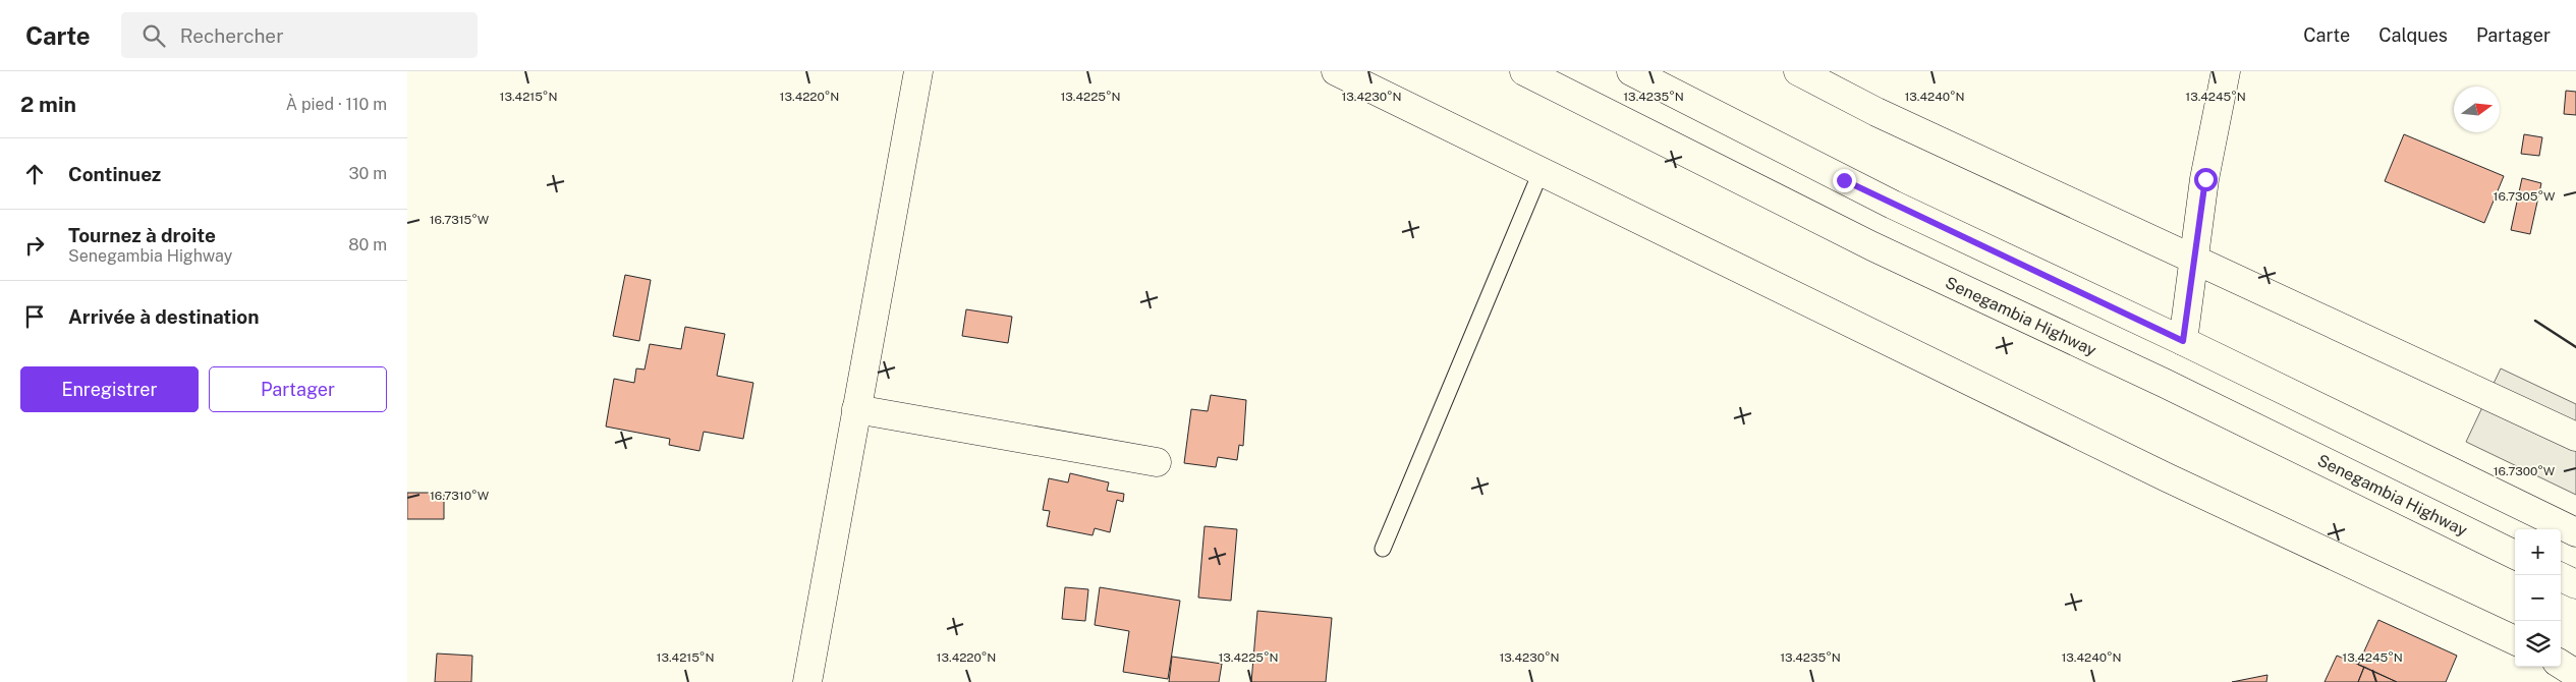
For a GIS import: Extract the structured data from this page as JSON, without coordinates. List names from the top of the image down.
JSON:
{
  "streets": {
    "street": ["Senegambia Highway"]
  },
  "north": "right",
  "page": {
    "header": "Carte",
    "search": "Rechercher",
    "nav": ["Carte", "Calques", "Partager"],
    "heading": ["2 min", "À pied · 110 m"],
    "list": [
      ["Continuez", "30 m"],
      ["Tournez à droite", "Senegambia Highway", "80 m"],
      "Arrivée à destination"
    ],
    "buttons": ["Enregistrer", "Partager"],
    "map_buttons": ["+", "−"]
  },
  "coordinates": [
    "13.4215°N",
    "13.4220°N",
    "13.4225°N",
    "13.4230°N",
    "13.4235°N",
    "13.4240°N",
    "13.4245°N",
    "16.7305°W",
    "16.7315°W",
    "16.7300°W",
    "16.7310°W"
  ]
}
